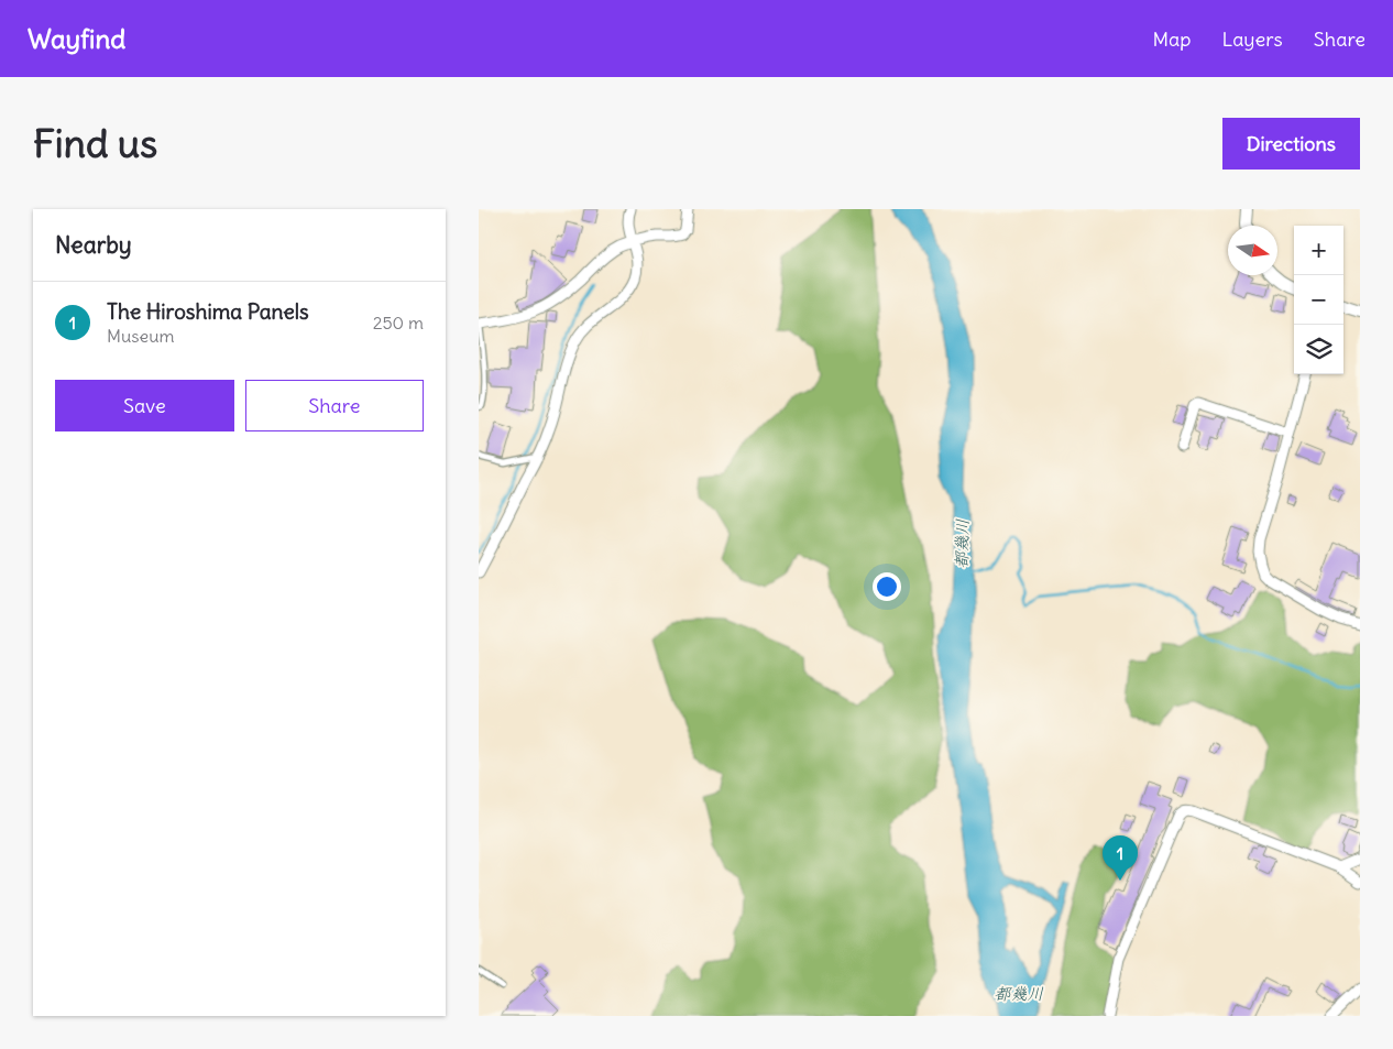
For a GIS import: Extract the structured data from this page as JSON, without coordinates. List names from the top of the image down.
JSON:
{
  "water": ["都幾川"],
  "north": "right",
  "page": {
    "header": "Wayfind",
    "nav": ["Map", "Layers", "Share"],
    "buttons": [
      "Directions",
      ["Save", "Share"]
    ],
    "title": "Find us",
    "heading": "Nearby",
    "map_buttons": ["+", "−"],
    "list": [
      {
        "mark": "1",
        "name": "The Hiroshima Panels",
        "note": "Museum",
        "value": "250 m"
      }
    ],
    "pins": "1"
  }
}
